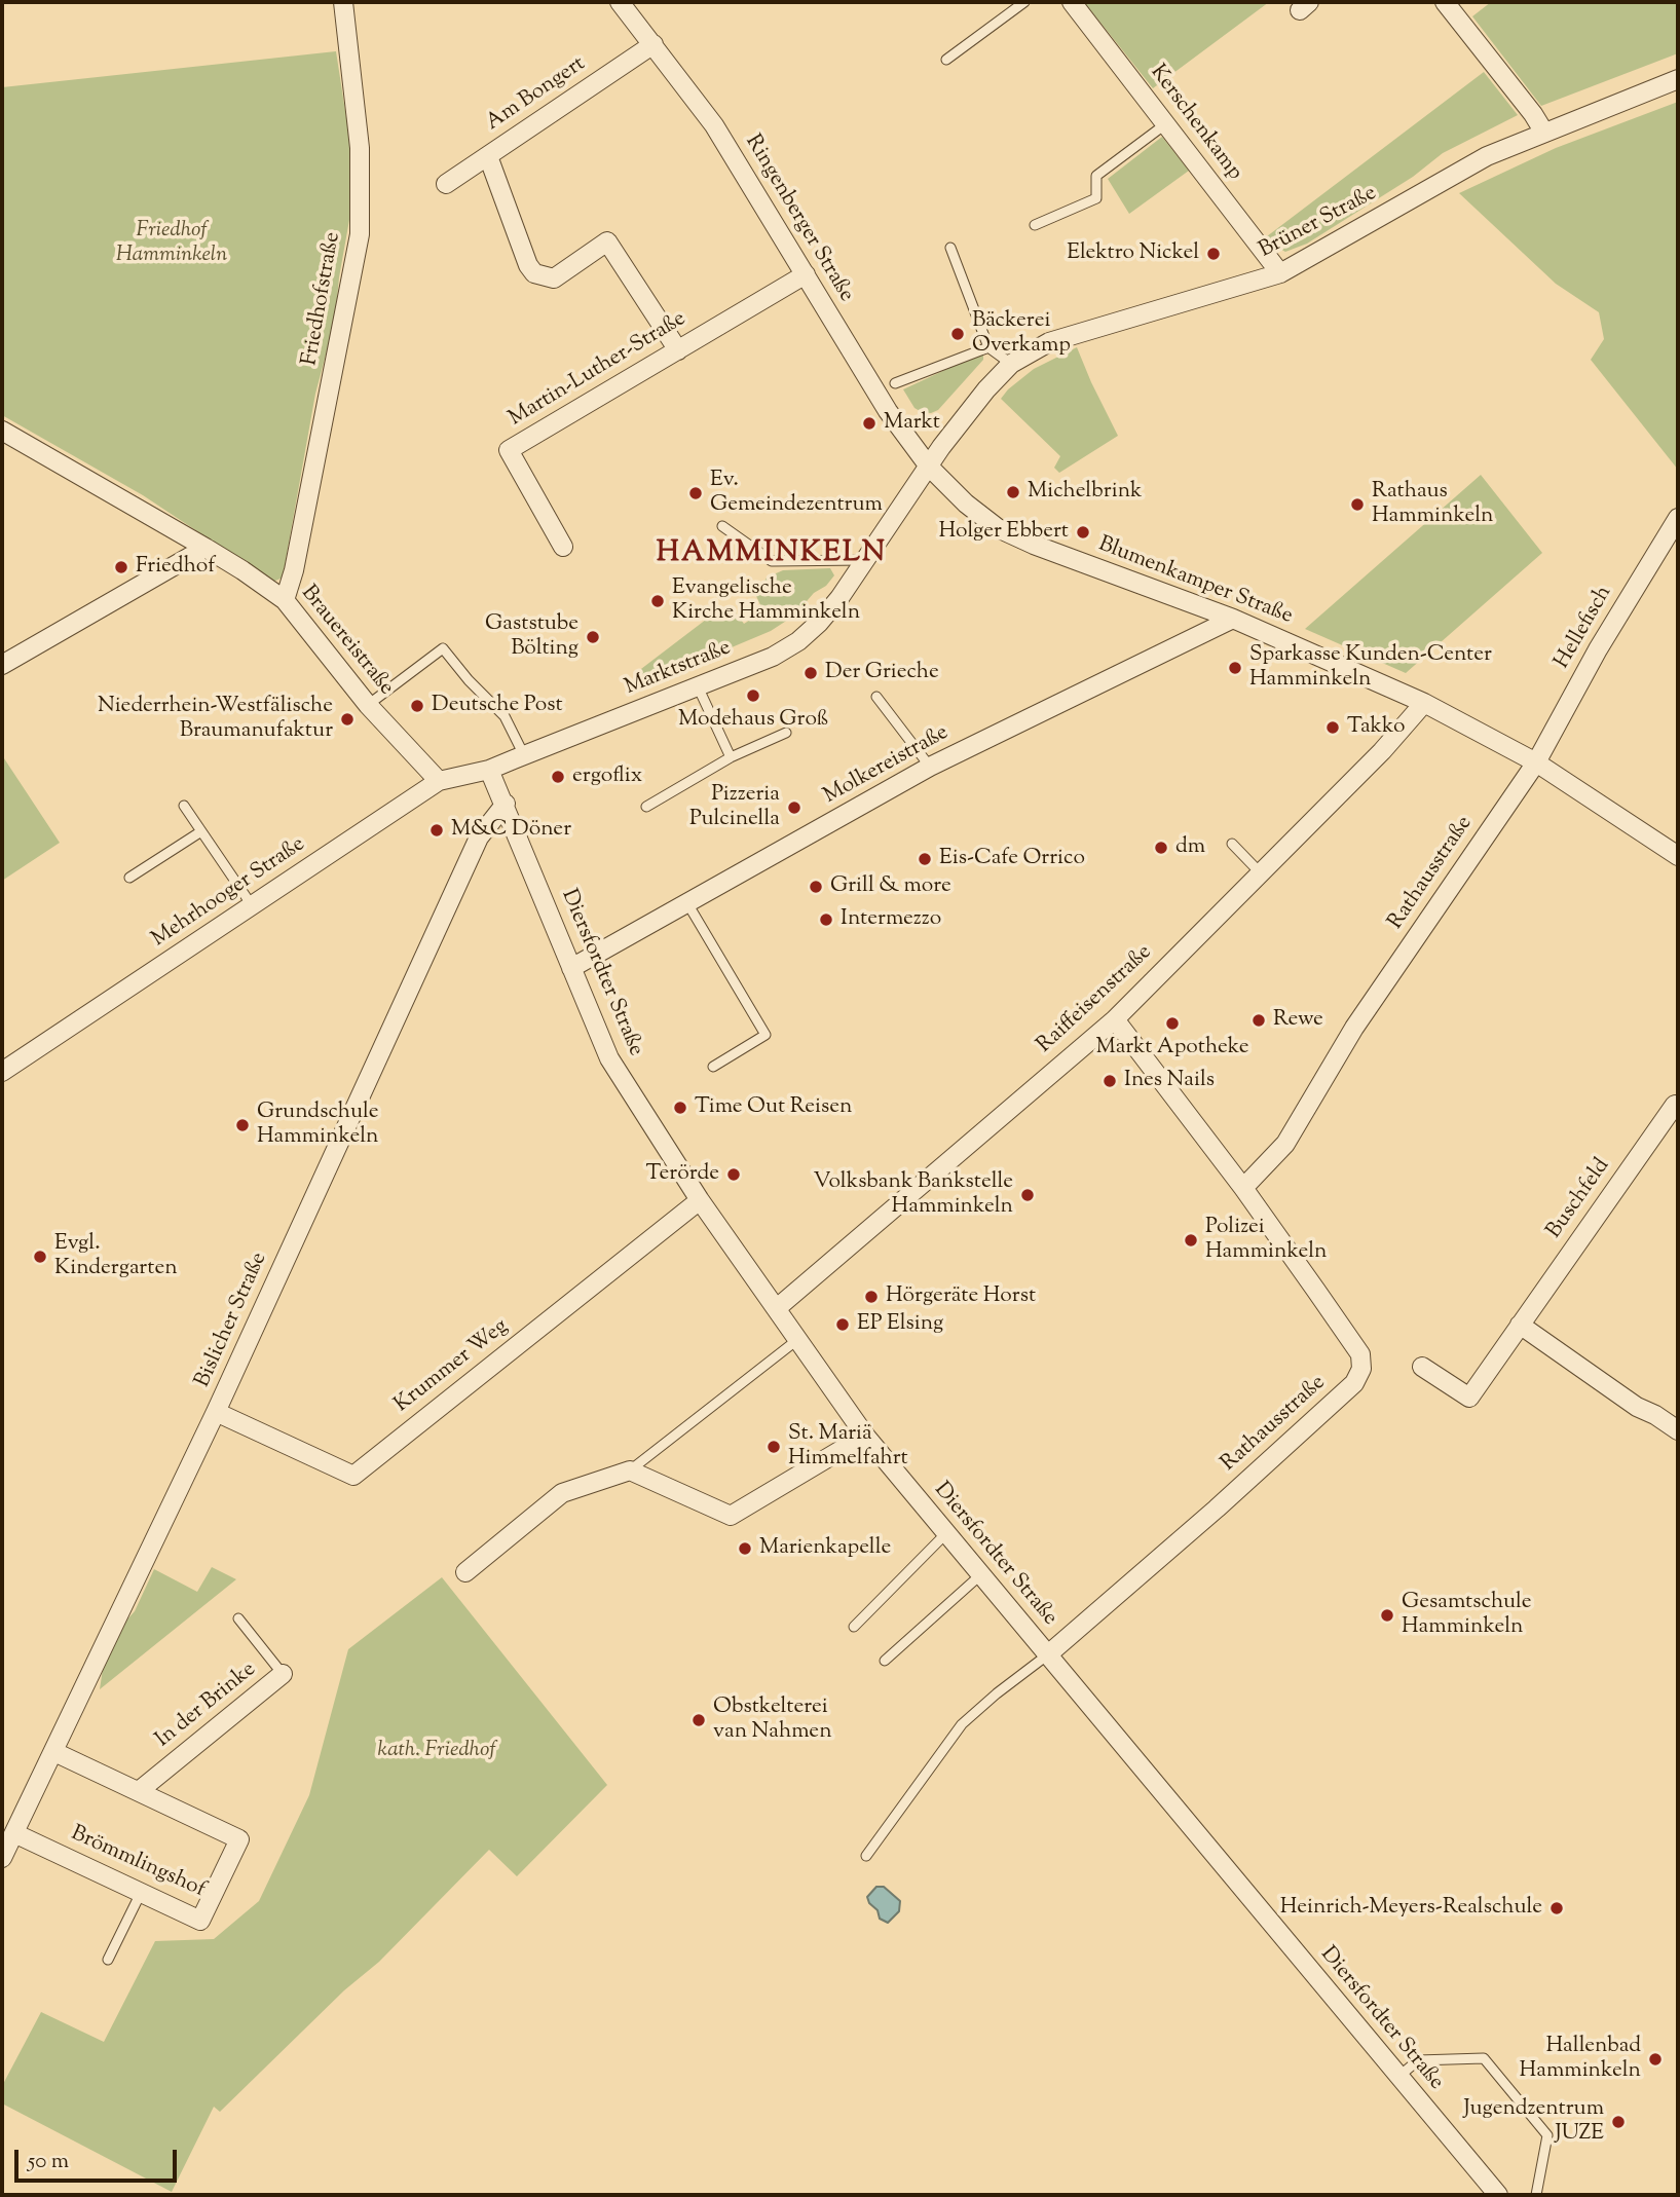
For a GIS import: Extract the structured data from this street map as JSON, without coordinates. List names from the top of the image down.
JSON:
{
  "streets": {
    "street": [
      "Am Bongert",
      "Kerschenkamp",
      "Ringenberger Straße",
      "Brüner Straße",
      "Friedhofstraße",
      "Martin-Luther-Straße",
      "Blumenkamper Straße",
      "Hellefisch",
      "Brauereistraße",
      "Marktstraße",
      "Molkereistraße",
      "Rathausstraße",
      "Mehrhooger Straße",
      "Diersfordter Straße",
      "Raiffeisenstraße",
      "Buschfeld",
      "Bislicher Straße",
      "Krummer Weg",
      "In der Brinke",
      "Brömmlingshof"
    ]
  },
  "crossings": [
    ["Am Bongert", "Ringenberger Straße"],
    ["Kerschenkamp", "Brüner Straße"],
    ["Ringenberger Straße", "Brüner Straße"],
    ["Ringenberger Straße", "Martin-Luther-Straße"],
    ["Ringenberger Straße", "Blumenkamper Straße"],
    ["Ringenberger Straße", "Marktstraße"],
    ["Brüner Straße", "Blumenkamper Straße"],
    ["Brüner Straße", "Marktstraße"],
    ["Friedhofstraße", "Brauereistraße"],
    ["Blumenkamper Straße", "Hellefisch"],
    ["Blumenkamper Straße", "Marktstraße"],
    ["Blumenkamper Straße", "Molkereistraße"],
    ["Blumenkamper Straße", "Rathausstraße"],
    ["Blumenkamper Straße", "Raiffeisenstraße"],
    ["Hellefisch", "Rathausstraße"],
    ["Brauereistraße", "Mehrhooger Straße"],
    ["Marktstraße", "Mehrhooger Straße"],
    ["Marktstraße", "Diersfordter Straße"],
    ["Molkereistraße", "Diersfordter Straße"],
    ["Rathausstraße", "Diersfordter Straße"],
    ["Rathausstraße", "Raiffeisenstraße"],
    ["Mehrhooger Straße", "Diersfordter Straße"],
    ["Diersfordter Straße", "Raiffeisenstraße"],
    ["Diersfordter Straße", "Bislicher Straße"],
    ["Diersfordter Straße", "Krummer Weg"],
    ["Bislicher Straße", "Krummer Weg"],
    ["Bislicher Straße", "Brömmlingshof"],
    ["In der Brinke", "Brömmlingshof"]
  ],
  "districts": ["HAMMINKELN"],
  "parks": ["Friedhof Hamminkeln", "kath. Friedhof"],
  "places": [
    "Elektro Nickel",
    "Bäckerei Overkamp",
    "Markt",
    "Michelbrink",
    "Ev. Gemeindezentrum",
    "Rathaus Hamminkeln",
    "Holger Ebbert",
    "Friedhof",
    "Evangelische Kirche Hamminkeln",
    "Gaststube Bölting",
    "Sparkasse Kunden-Center Hamminkeln",
    "Der Grieche",
    "Modehaus Groß",
    "Deutsche Post",
    "Niederrhein-Westfälische Braumanufaktur",
    "Takko",
    "ergoflix",
    "Pizzeria Pulcinella",
    "M&C Döner",
    "dm",
    "Eis-Cafe Orrico",
    "Grill & more",
    "Intermezzo",
    "Rewe",
    "Markt Apotheke",
    "Ines Nails",
    "Time Out Reisen",
    "Grundschule Hamminkeln",
    "Terörde",
    "Volksbank Bankstelle Hamminkeln",
    "Polizei Hamminkeln",
    "Evgl. Kindergarten",
    "Hörgeräte Horst",
    "EP Elsing",
    "St. Mariä Himmelfahrt",
    "Marienkapelle",
    "Gesamtschule Hamminkeln",
    "Obstkelterei van Nahmen",
    "Heinrich-Meyers-Realschule",
    "Hallenbad Hamminkeln",
    "Jugendzentrum JUZE"
  ],
  "scale_bar": "50 m"
}
